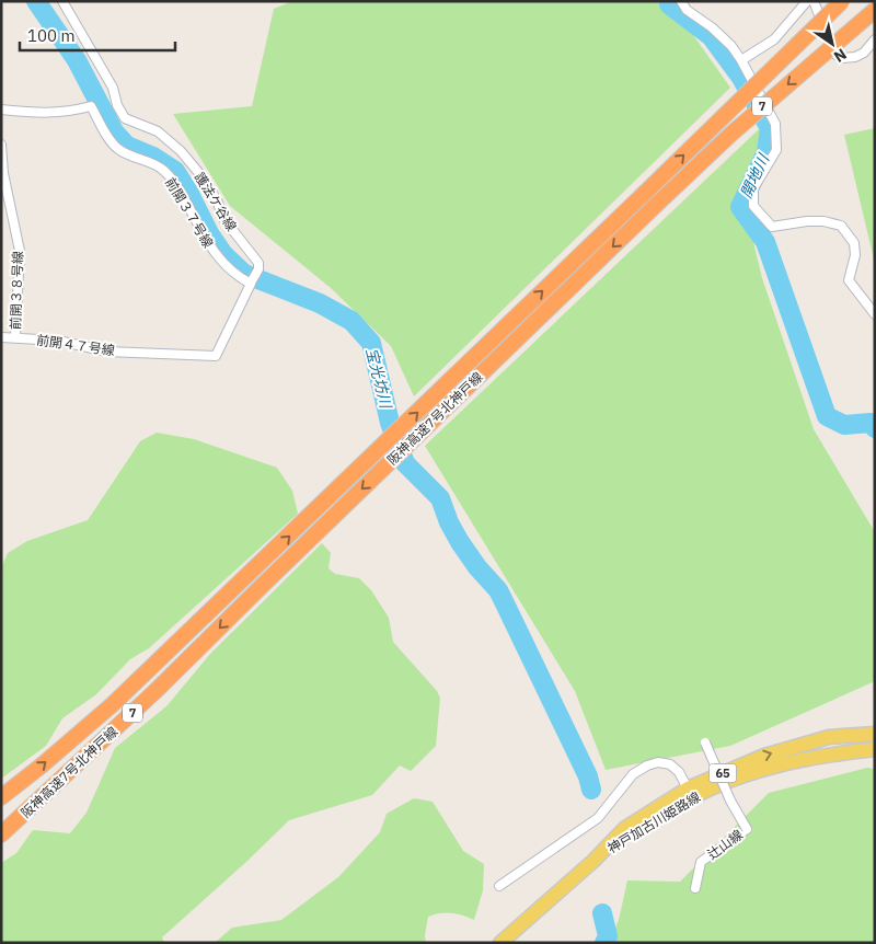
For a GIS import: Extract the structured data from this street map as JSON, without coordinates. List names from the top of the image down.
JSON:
{
  "streets": {
    "highway": ["7", "阪神高速7号北神戸線"],
    "main road": ["65", "神戸加古川姫路線"],
    "street": [
      "護法ケ谷線",
      "前開３７号線",
      "前開３８号線",
      "前開４７号線",
      "辻山線"
    ]
  },
  "crossings": [
    ["前開３７号線", "前開４７号線"],
    ["前開３８号線", "前開４７号線"]
  ],
  "water": ["開地川", "宝光坊川"],
  "scale_bar": "100 m",
  "north": "bottom right"
}
